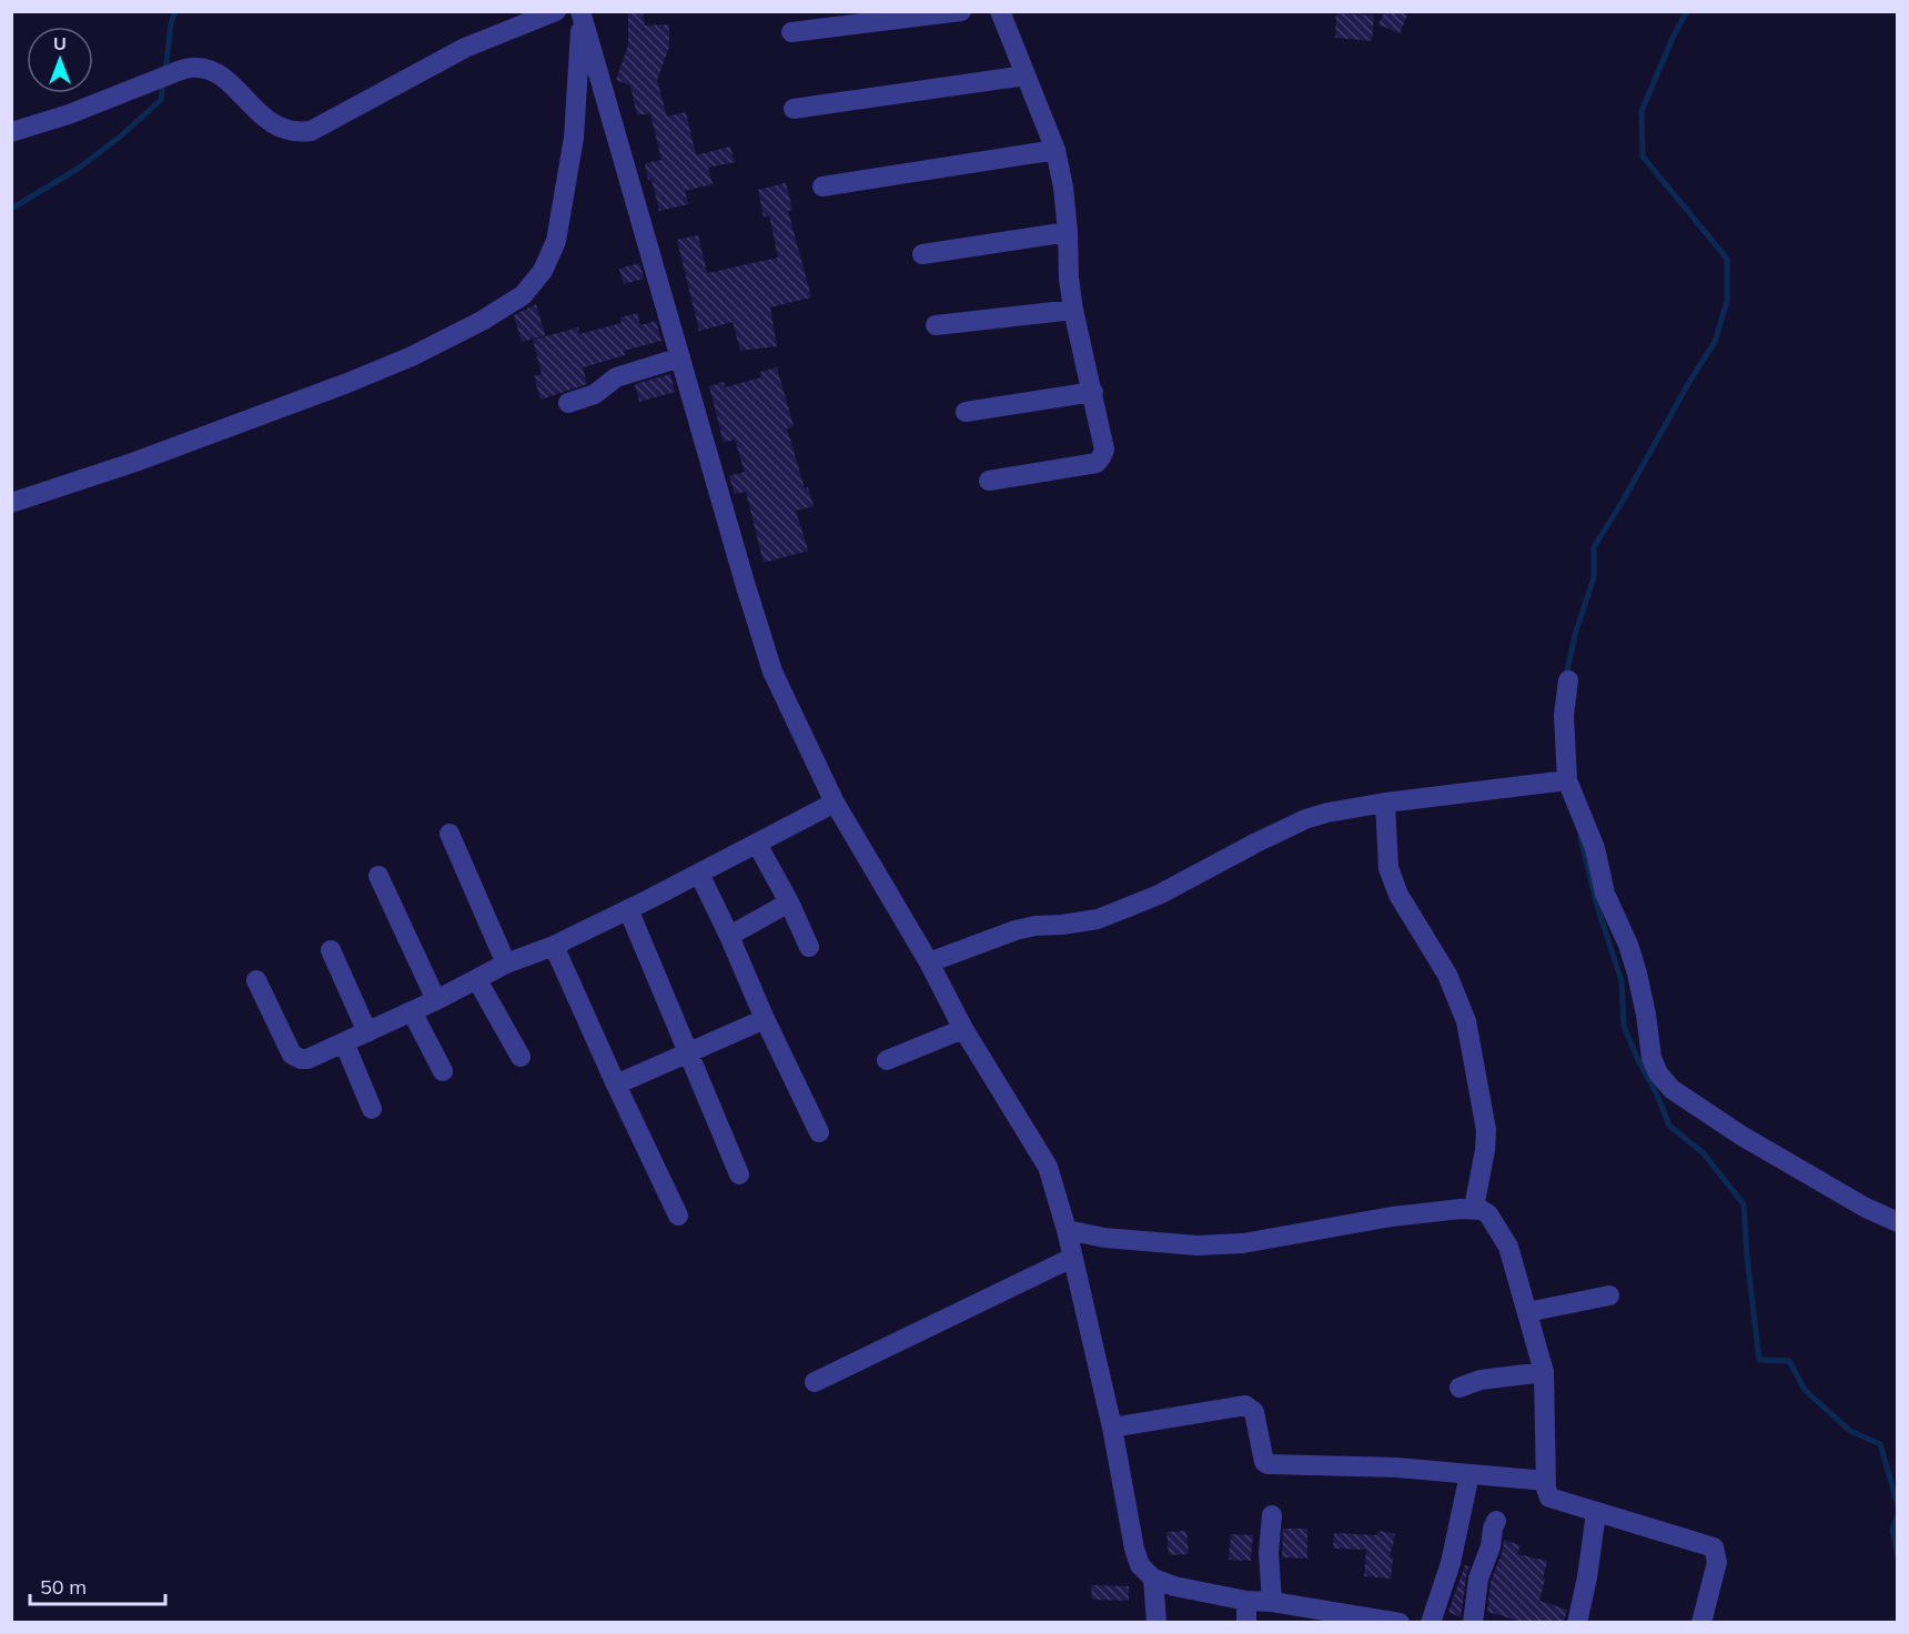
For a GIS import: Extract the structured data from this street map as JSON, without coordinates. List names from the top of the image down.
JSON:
{
  "scale_bar": "50 m",
  "north": "top"
}
